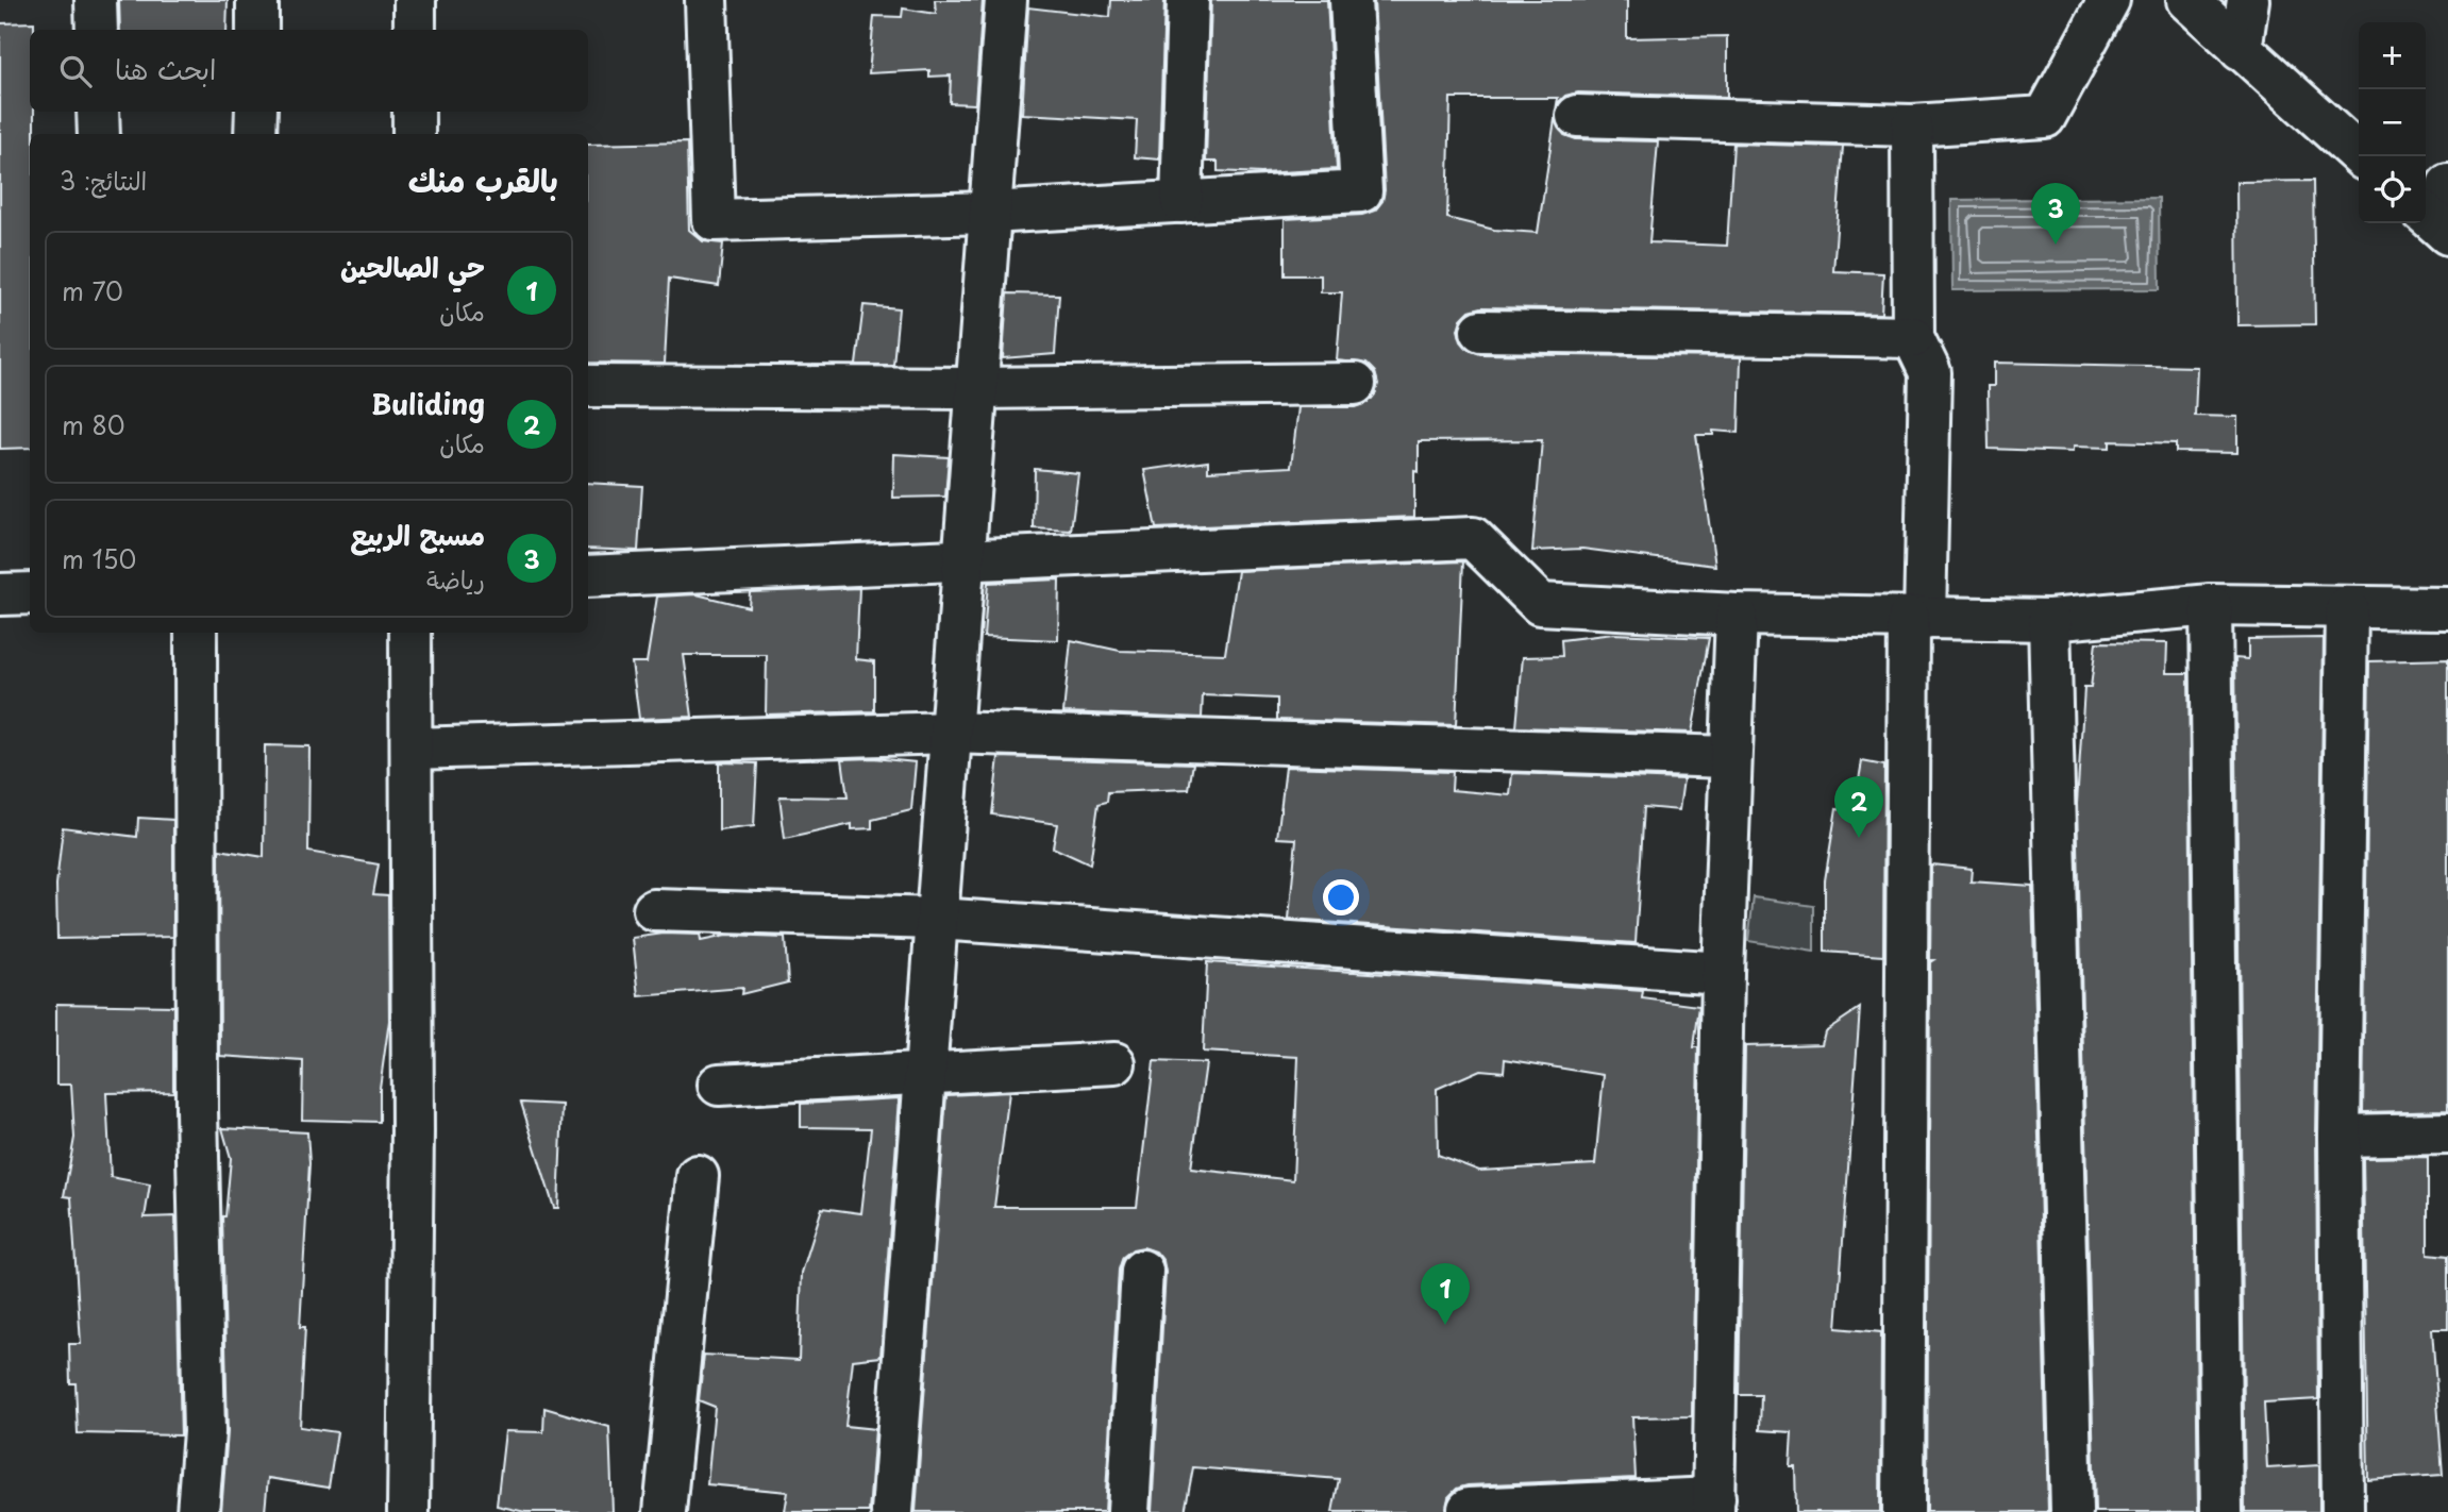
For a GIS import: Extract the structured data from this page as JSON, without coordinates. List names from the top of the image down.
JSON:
{
  "page": {
    "map_buttons": ["+", "−"],
    "search": "ابحث هنا",
    "heading": ["بالقرب منك", "النتائج: 3"],
    "pins": ["3", "2", "1"],
    "list": [
      {
        "mark": "1",
        "name": "حي الصالحين",
        "note": "مكان",
        "value": "70 m"
      },
      {
        "mark": "2",
        "name": "Buliding",
        "note": "مكان",
        "value": "80 m"
      },
      {
        "mark": "3",
        "name": "مسبح الربيع",
        "note": "رياضة",
        "value": "150 m"
      }
    ]
  }
}
